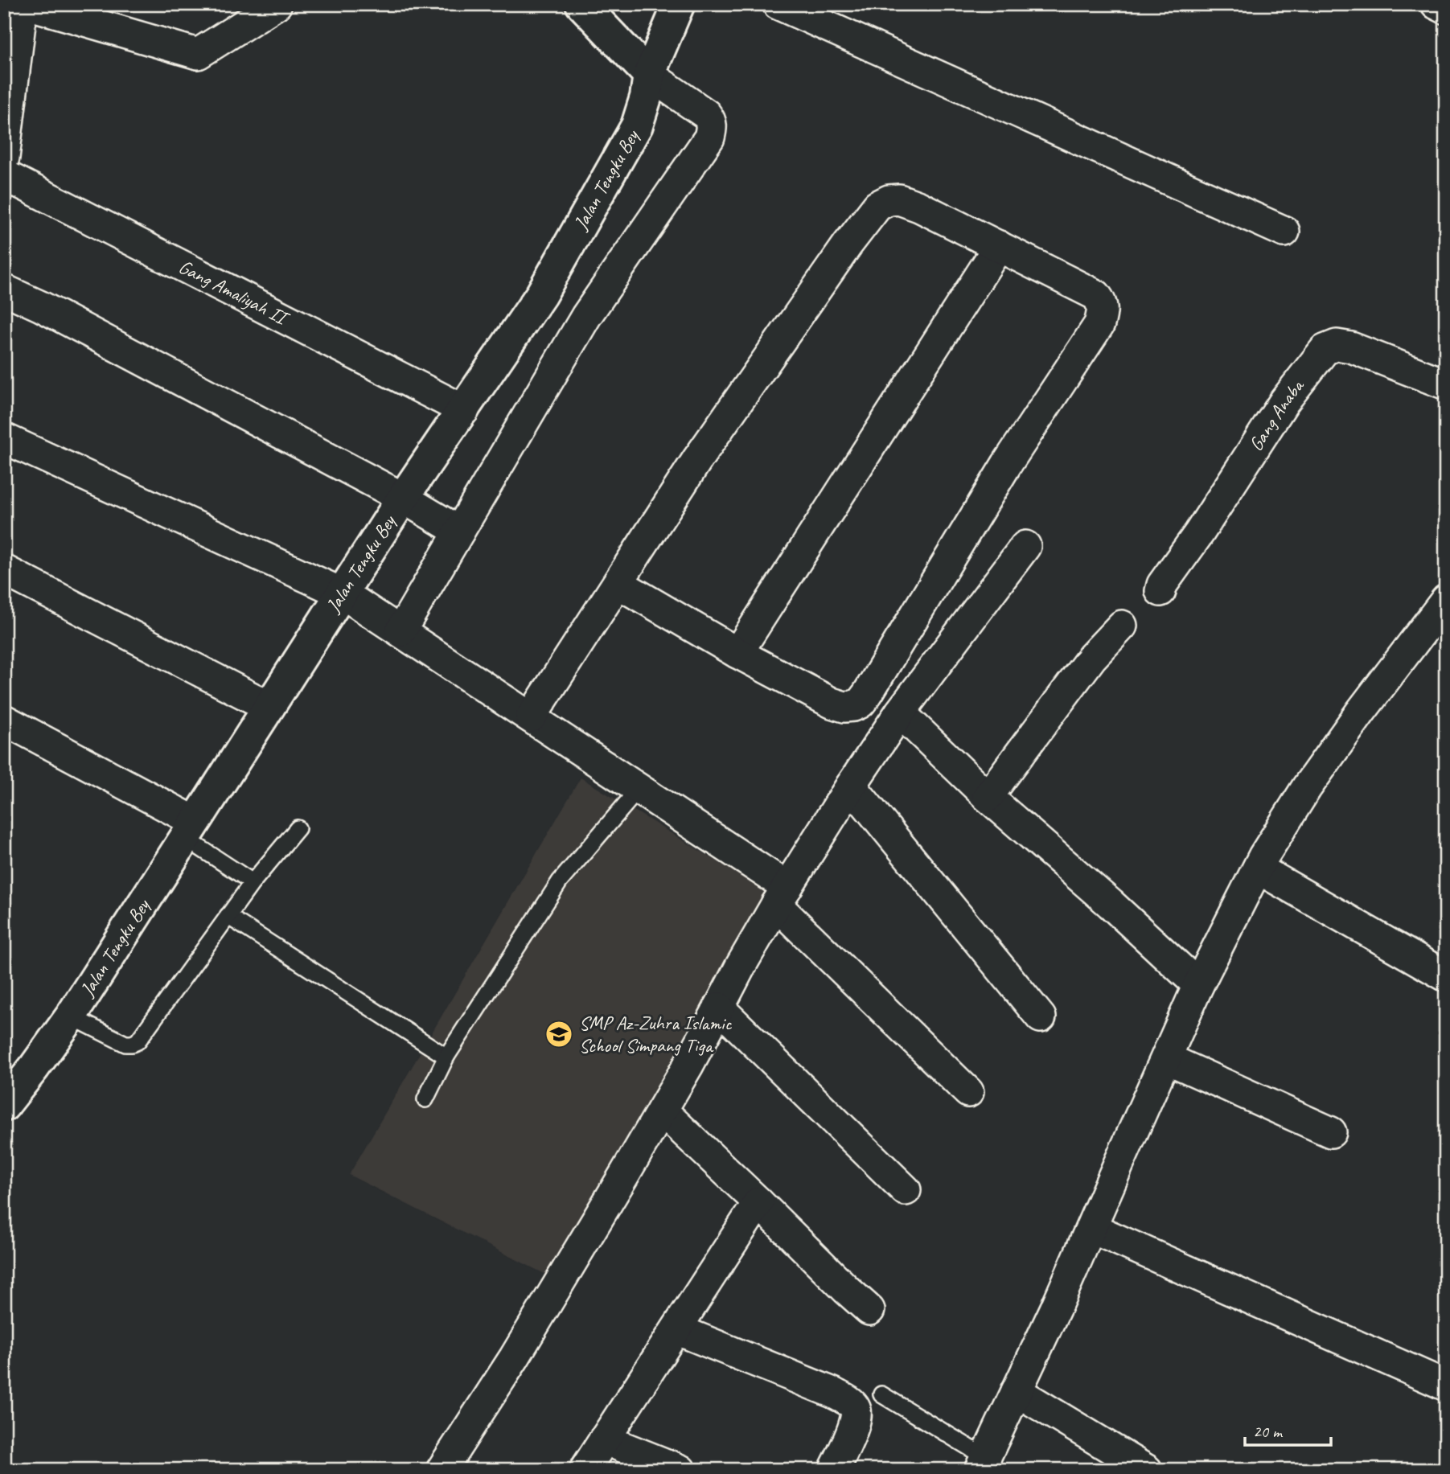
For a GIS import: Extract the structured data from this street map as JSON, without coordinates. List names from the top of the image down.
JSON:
{
  "streets": {
    "main road": ["Jalan Tengku Bey"],
    "street": ["Gang Amaliyah II", "Gang Anaba"]
  },
  "crossings": [
    ["Jalan Tengku Bey", "Gang Amaliyah II"]
  ],
  "places": {
    "school or university": ["SMP Az-Zuhra Islamic School Simpang Tiga"]
  },
  "scale_bar": "20 m"
}
